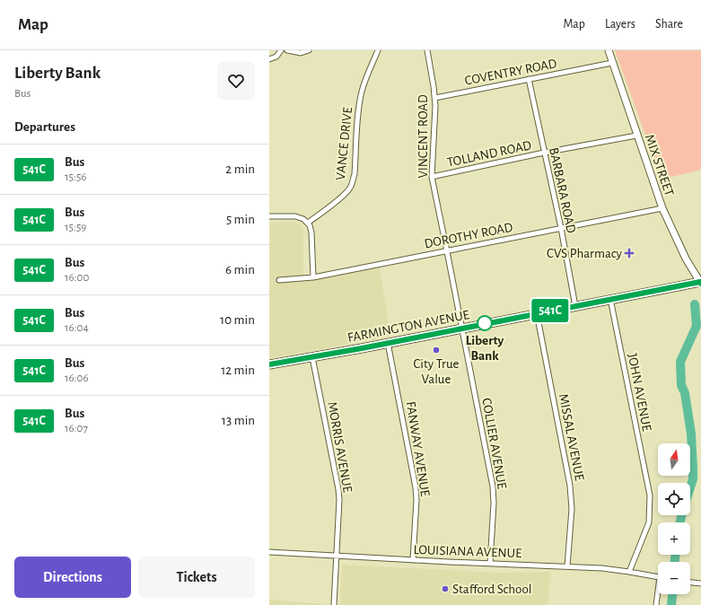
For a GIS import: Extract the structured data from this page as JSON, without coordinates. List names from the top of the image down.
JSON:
{
  "streets": {
    "highway": ["FARMINGTON AVENUE"],
    "main road": ["MIX STREET"],
    "street": [
      "COVENTRY ROAD",
      "VINCENT ROAD",
      "VANCE DRIVE",
      "TOLLAND ROAD",
      "BARBARA ROAD",
      "DOROTHY ROAD",
      "JOHN AVENUE",
      "MISSAL AVENUE",
      "COLLIER AVENUE",
      "MORRIS AVENUE",
      "FANWAY AVENUE",
      "LOUISIANA AVENUE"
    ]
  },
  "crossings": [
    ["COVENTRY ROAD", "VINCENT ROAD"],
    ["COVENTRY ROAD", "MIX STREET"],
    ["COVENTRY ROAD", "BARBARA ROAD"],
    ["VINCENT ROAD", "TOLLAND ROAD"],
    ["VINCENT ROAD", "DOROTHY ROAD"],
    ["VINCENT ROAD", "FARMINGTON AVENUE"],
    ["VINCENT ROAD", "COLLIER AVENUE"],
    ["TOLLAND ROAD", "MIX STREET"],
    ["TOLLAND ROAD", "BARBARA ROAD"],
    ["MIX STREET", "DOROTHY ROAD"],
    ["MIX STREET", "FARMINGTON AVENUE"],
    ["BARBARA ROAD", "DOROTHY ROAD"],
    ["BARBARA ROAD", "FARMINGTON AVENUE"],
    ["FARMINGTON AVENUE", "JOHN AVENUE"],
    ["FARMINGTON AVENUE", "MISSAL AVENUE"],
    ["FARMINGTON AVENUE", "COLLIER AVENUE"],
    ["FARMINGTON AVENUE", "MORRIS AVENUE"],
    ["FARMINGTON AVENUE", "FANWAY AVENUE"],
    ["JOHN AVENUE", "LOUISIANA AVENUE"],
    ["MISSAL AVENUE", "LOUISIANA AVENUE"],
    ["COLLIER AVENUE", "LOUISIANA AVENUE"],
    ["MORRIS AVENUE", "LOUISIANA AVENUE"],
    ["FANWAY AVENUE", "LOUISIANA AVENUE"]
  ],
  "places": {
    "health": ["CVS Pharmacy"],
    "other": ["Liberty Bank", "City True Value", "Stafford School"]
  },
  "lines": ["bus line 541C"],
  "north": "top",
  "page": {
    "header": "Map",
    "nav": ["Map", "Layers", "Share"],
    "heading": [
      ["Liberty Bank", "Bus"],
      "Departures"
    ],
    "on_map": "541C",
    "list": [
      {
        "mark": "541C",
        "name": "Bus",
        "note": "15:56",
        "value": "2 min"
      },
      {
        "mark": "541C",
        "name": "Bus",
        "note": "15:59",
        "value": "5 min"
      },
      {
        "mark": "541C",
        "name": "Bus",
        "note": "16:00",
        "value": "6 min"
      },
      {
        "mark": "541C",
        "name": "Bus",
        "note": "16:04",
        "value": "10 min"
      },
      {
        "mark": "541C",
        "name": "Bus",
        "note": "16:06",
        "value": "12 min"
      },
      {
        "mark": "541C",
        "name": "Bus",
        "note": "16:07",
        "value": "13 min"
      }
    ],
    "map_buttons": ["+", "−"],
    "buttons": ["Directions", "Tickets"]
  }
}
